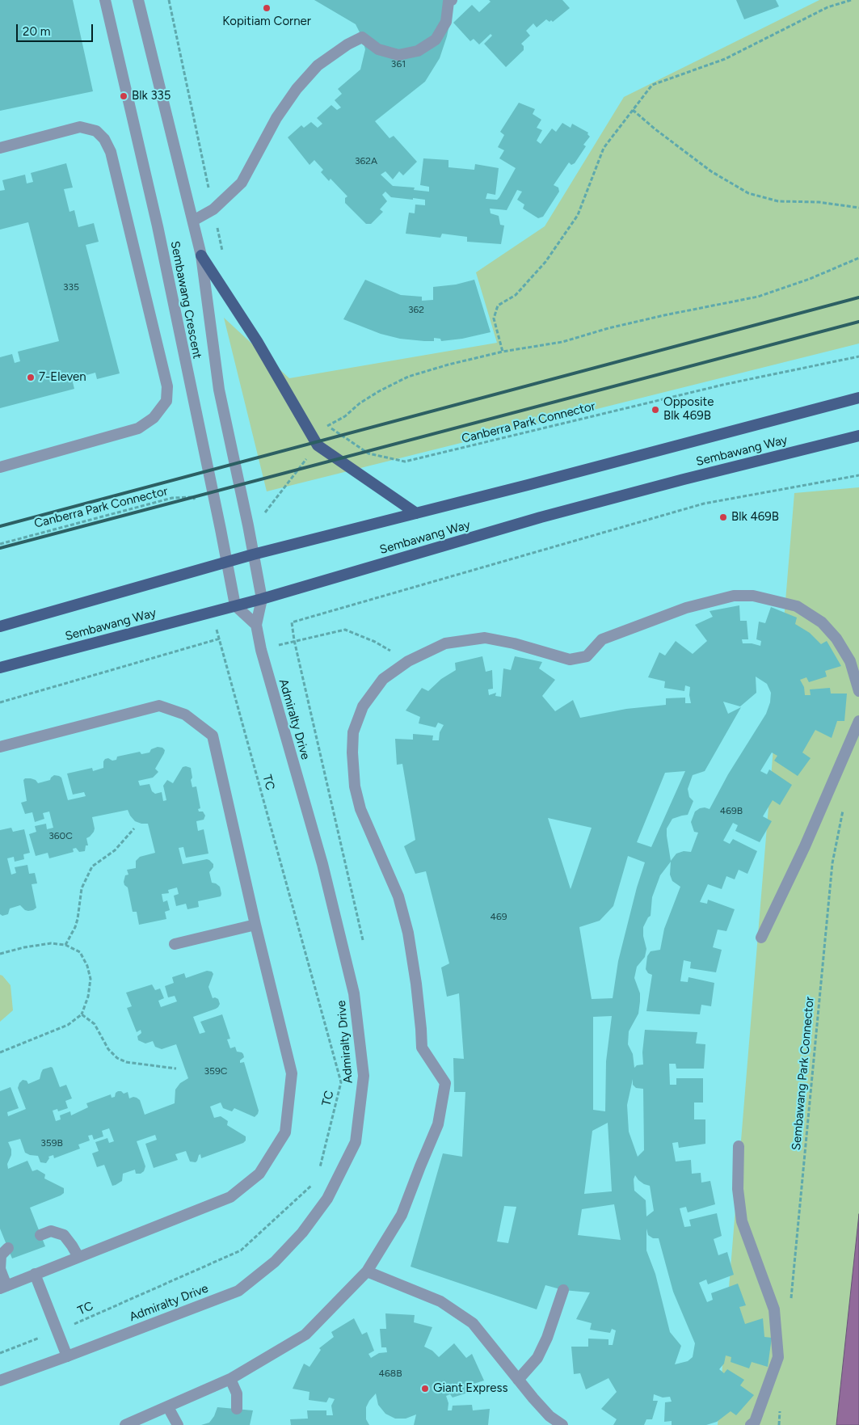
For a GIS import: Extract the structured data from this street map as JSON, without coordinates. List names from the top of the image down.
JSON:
{
  "streets": {
    "main road": ["Sembawang Way"],
    "street": ["Sembawang Crescent", "Admiralty Drive"],
    "path": ["Canberra Park Connector", "TC", "Sembawang Park Connector"]
  },
  "crossings": [
    ["Sembawang Crescent", "Sembawang Way"],
    ["Sembawang Crescent", "Admiralty Drive"],
    ["Sembawang Way", "Admiralty Drive"]
  ],
  "places": [
    "Kopitiam Corner",
    "Blk 335",
    "7-Eleven",
    "Opposite Blk 469B",
    "Blk 469B",
    "Giant Express"
  ],
  "house_numbers": [
    "361",
    "362A",
    "335",
    "362",
    "469B",
    "360C",
    "469",
    "359C",
    "359B",
    "468B"
  ],
  "scale_bar": "20 m"
}
